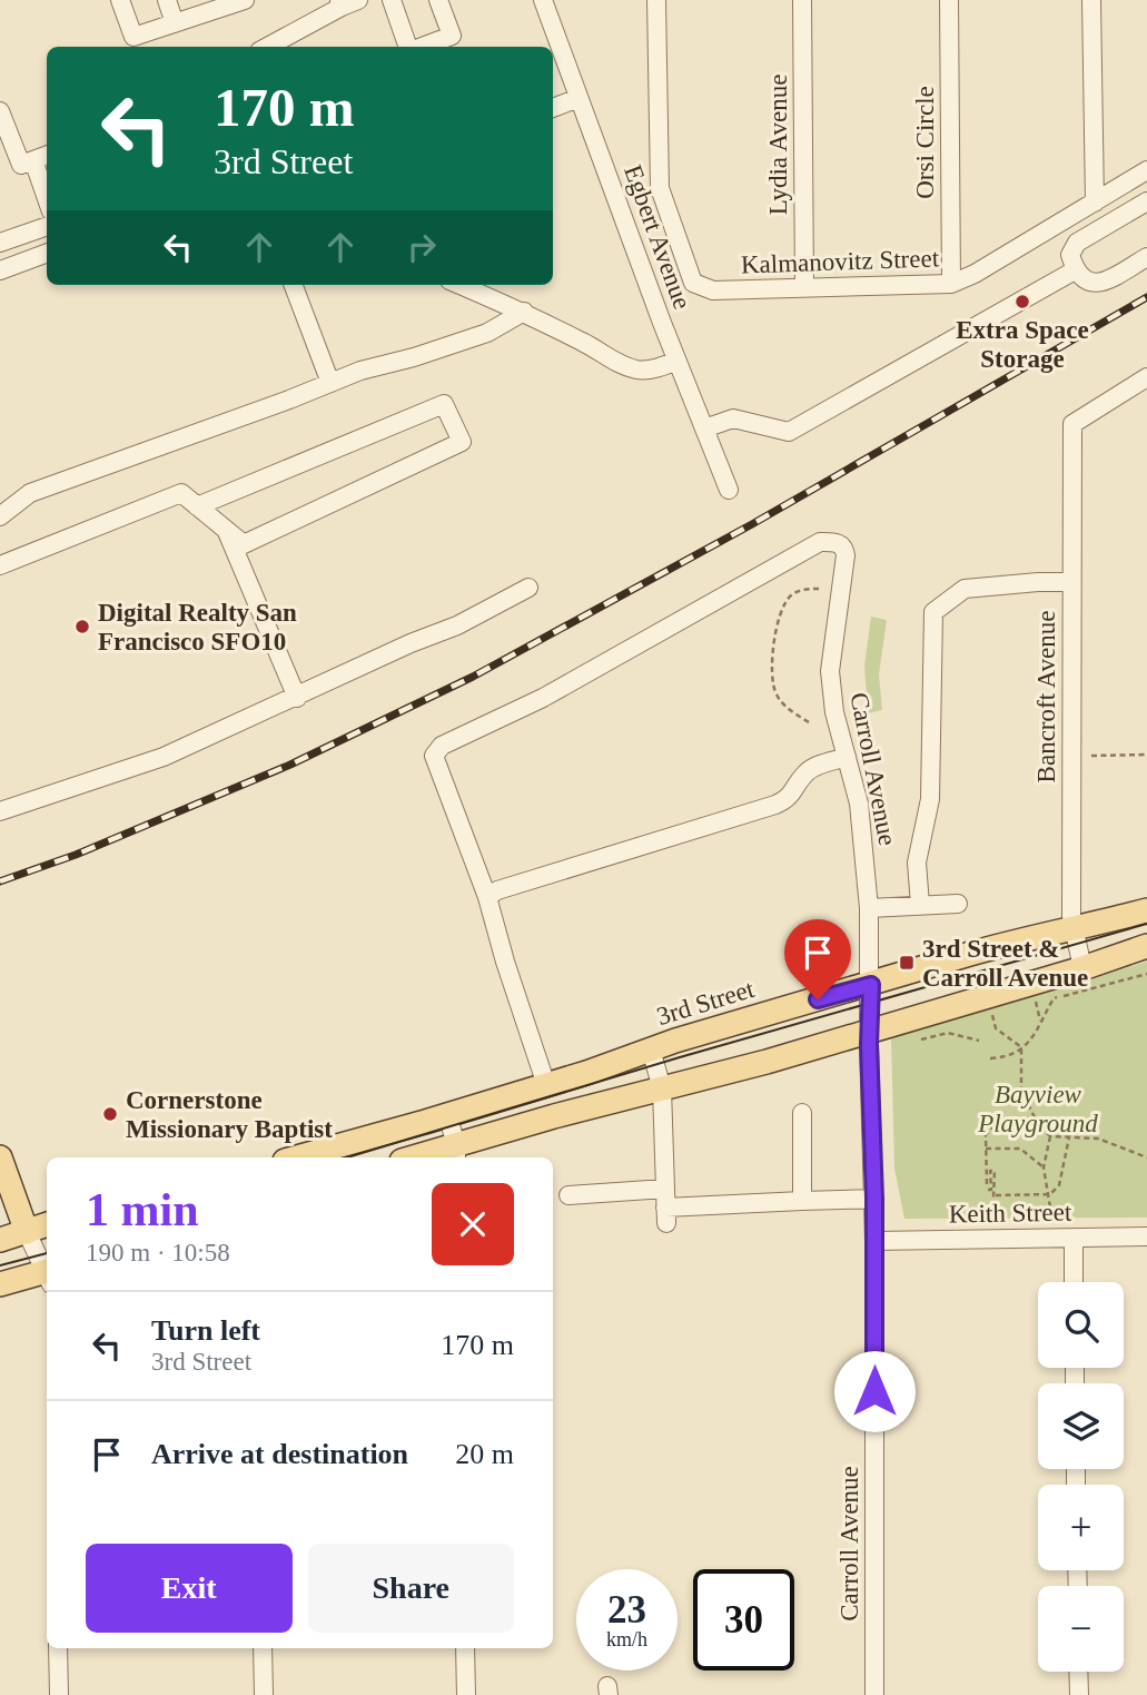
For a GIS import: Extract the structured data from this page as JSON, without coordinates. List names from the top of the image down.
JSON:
{
  "streets": {
    "main road": ["3rd Street"],
    "street": [
      "Orsi Circle",
      "Lydia Avenue",
      "Egbert Avenue",
      "Kalmanovitz Street",
      "Bancroft Avenue",
      "Carroll Avenue",
      "Keith Street"
    ]
  },
  "crossings": [
    ["Orsi Circle", "Kalmanovitz Street"],
    ["Lydia Avenue", "Kalmanovitz Street"],
    ["Bancroft Avenue", "3rd Street"],
    ["Carroll Avenue", "3rd Street"],
    ["Carroll Avenue", "Keith Street"]
  ],
  "parks": ["Bayview Playground"],
  "places": {
    "other": ["Extra Space Storage", "Digital Realty San Francisco SFO10", "Cornerstone Missionary Baptist"],
    "transit": ["3rd Street & Carroll Avenue"]
  },
  "page": {
    "turn": ["170 m", "3rd Street"],
    "heading": ["1 min", "190 m · 10:58"],
    "map_buttons": ["+", "−"],
    "list": [
      {
        "name": "Turn left",
        "note": "3rd Street",
        "value": "170 m"
      },
      {
        "name": "Arrive at destination",
        "value": "20 m"
      }
    ],
    "buttons": ["Exit", "Share"],
    "speed": "23 km/h",
    "limit": "30"
  }
}
